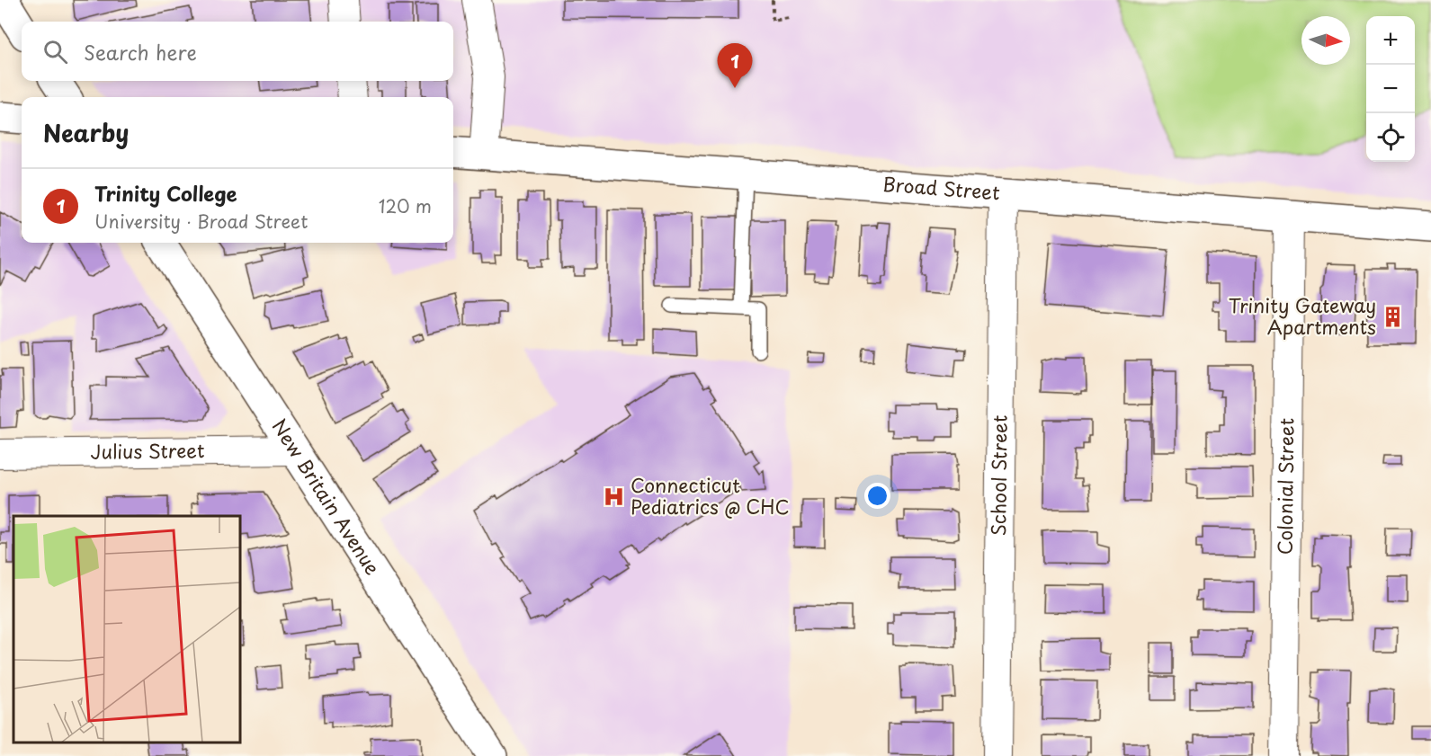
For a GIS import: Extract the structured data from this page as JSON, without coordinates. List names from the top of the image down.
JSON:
{
  "streets": {
    "main road": ["Broad Street", "New Britain Avenue"],
    "street": ["Julius Street", "School Street", "Colonial Street"]
  },
  "crossings": [
    ["Broad Street", "School Street"],
    ["Broad Street", "Colonial Street"],
    ["Julius Street", "New Britain Avenue"]
  ],
  "places": {
    "building": ["Trinity Gateway Apartments"],
    "hospital": ["Connecticut Pediatrics @ CHC"]
  },
  "north": "right",
  "page": {
    "map_buttons": ["+", "−"],
    "search": "Search here",
    "pins": "1",
    "heading": "Nearby",
    "list": [
      {
        "mark": "1",
        "name": "Trinity College",
        "note": "University · Broad Street",
        "value": "120 m"
      }
    ]
  }
}
